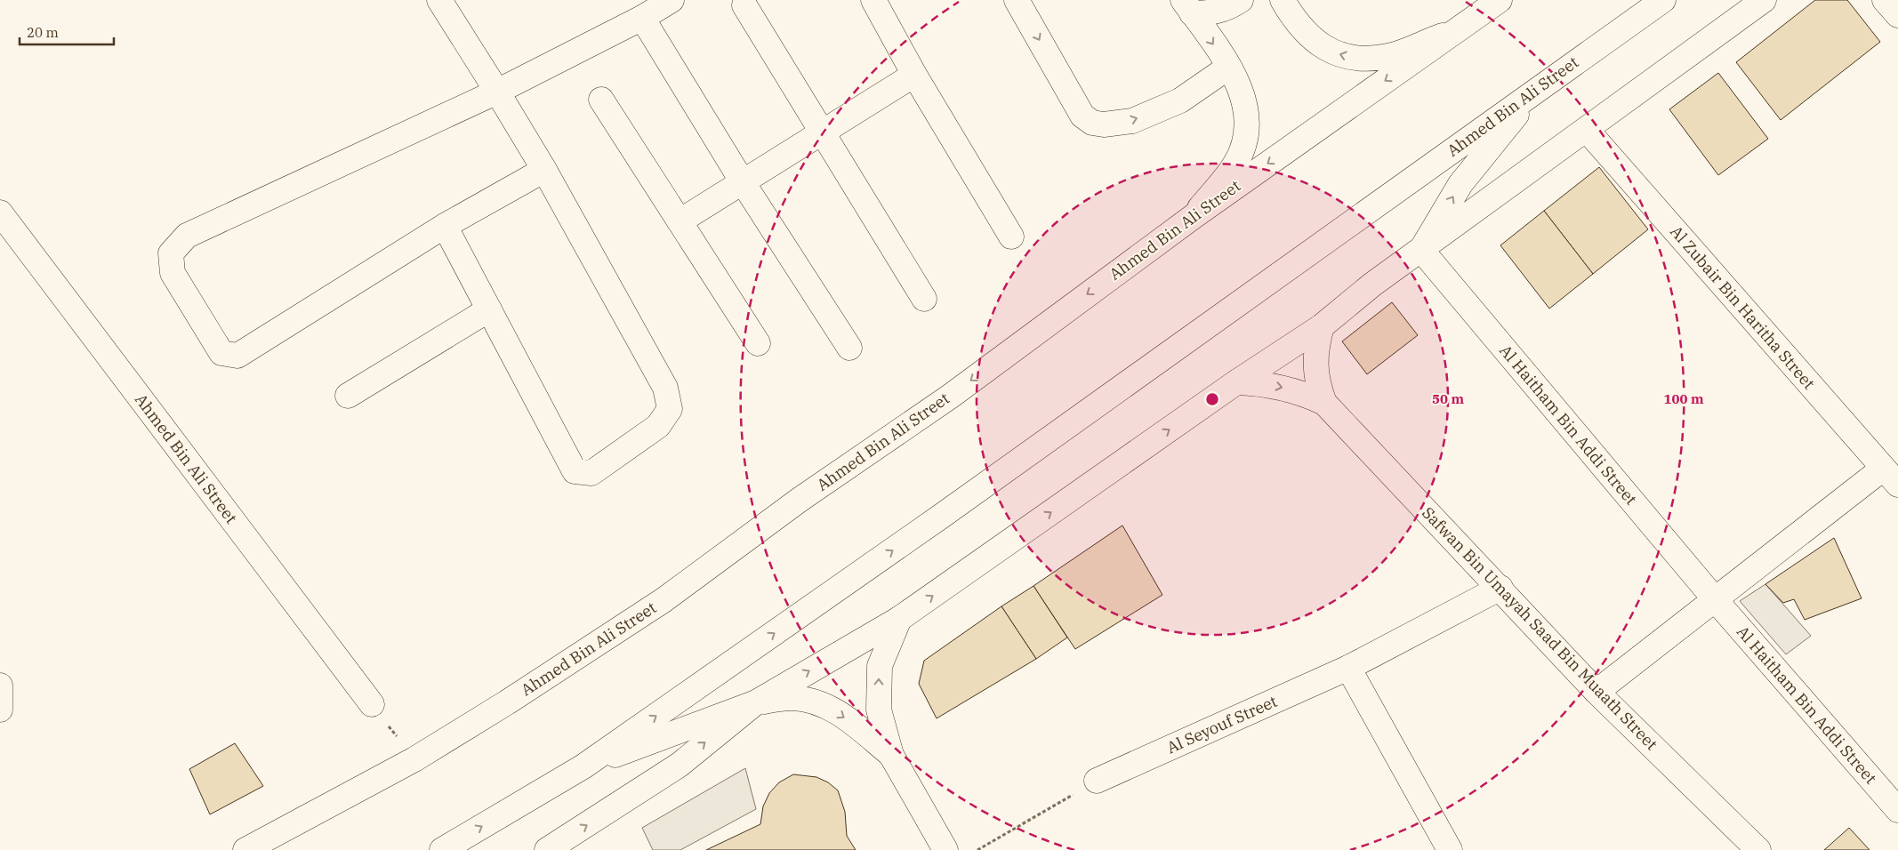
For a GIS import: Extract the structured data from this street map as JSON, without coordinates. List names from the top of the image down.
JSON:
{
  "streets": {
    "street": [
      "Ahmed Bin Ali Street",
      "Al Zubair Bin Haritha Street",
      "Al Haitham Bin Addi Street",
      "Safwan Bin Umayah Saad Bin Muaath Street",
      "Al Seyouf Street"
    ]
  },
  "crossings": [
    ["Safwan Bin Umayah Saad Bin Muaath Street", "Al Seyouf Street"]
  ],
  "scale_bar": "20 m",
  "rings": ["50 m", "100 m"]
}
